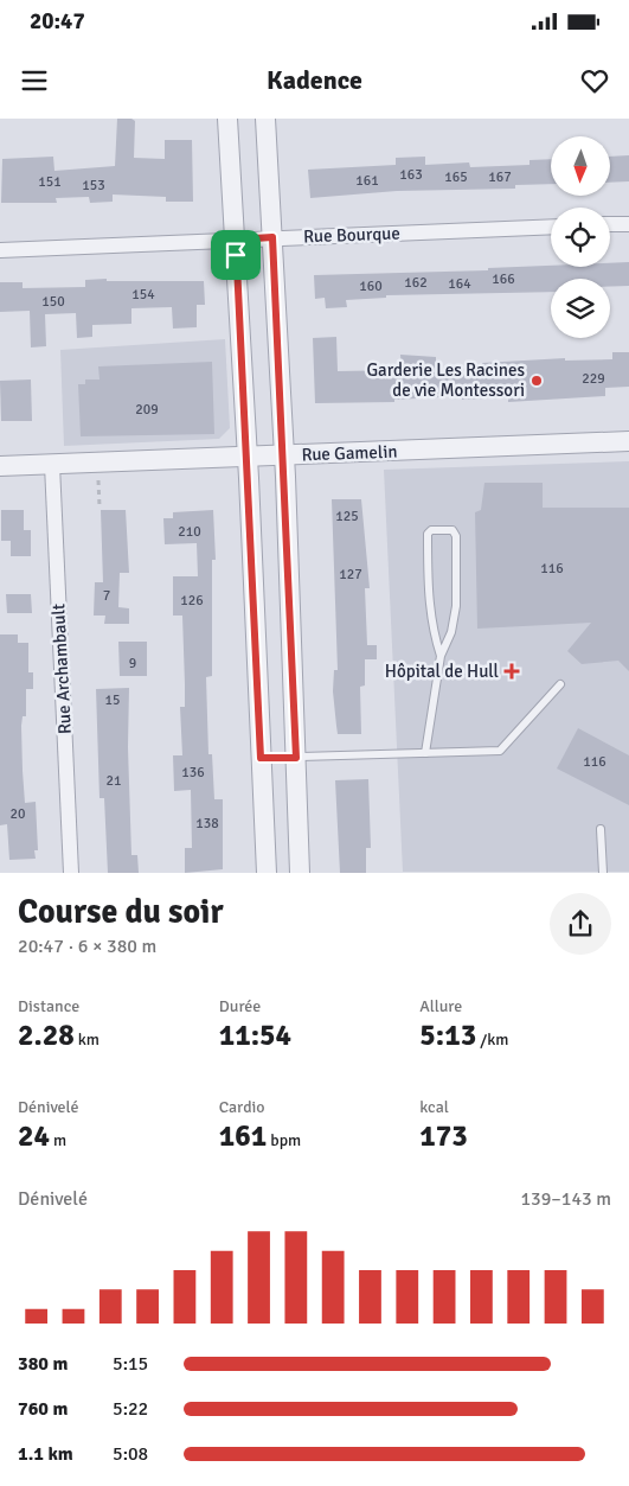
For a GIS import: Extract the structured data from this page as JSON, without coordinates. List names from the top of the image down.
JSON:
{
  "streets": {
    "street": ["Rue Bourque", "Rue Gamelin", "Rue Archambault"]
  },
  "crossings": [
    ["Rue Gamelin", "Rue Archambault"]
  ],
  "places": {
    "other": ["Garderie Les Racines de vie Montessori"],
    "health": ["Hôpital de Hull"]
  },
  "house_numbers": [
    "163",
    "165",
    "167",
    "161",
    "151",
    "153",
    "166",
    "162",
    "164",
    "160",
    "154",
    "150",
    "229",
    "209",
    "125",
    "210",
    "116",
    "127",
    "7",
    "126",
    "9",
    "15",
    "116",
    "136",
    "21",
    "20",
    "138"
  ],
  "north": "bottom",
  "page": {
    "status": "20:47",
    "header": "Kadence",
    "heading": ["Course du soir", "20:47 · 6 × 380 m"],
    "stats": [
      ["Distance", "2.28 km"],
      ["Durée", "11:54"],
      ["Allure", "5:13 /km"],
      ["Dénivelé", "24 m"],
      ["Cardio", "161 bpm"],
      ["kcal", "173"]
    ],
    "chart": ["Dénivelé", "139–143 m"],
    "list": [
      {
        "name": "380 m",
        "note": "5:15"
      },
      {
        "name": "760 m",
        "note": "5:22"
      },
      {
        "name": "1.1 km",
        "note": "5:08"
      }
    ]
  }
}
